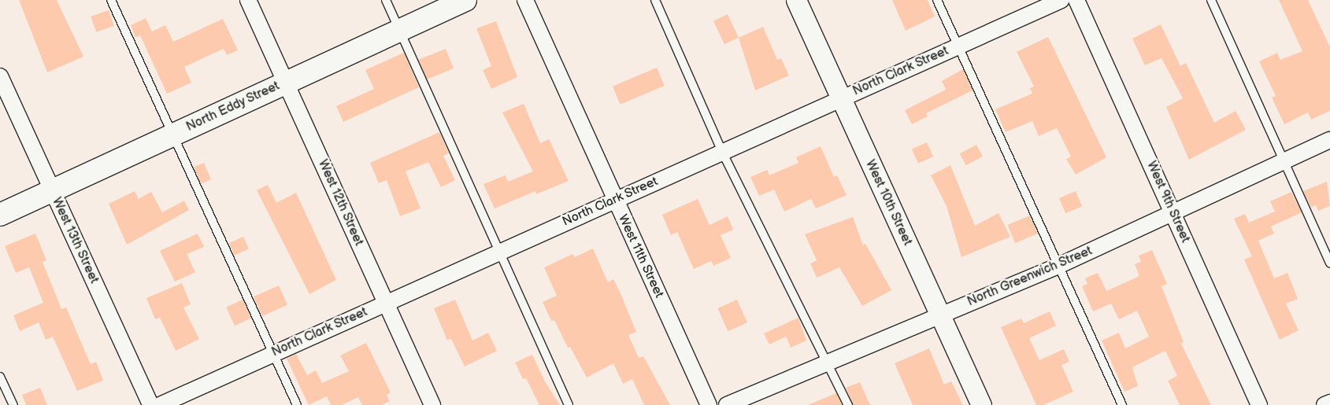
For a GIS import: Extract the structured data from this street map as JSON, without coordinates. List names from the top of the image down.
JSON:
{
  "streets": {
    "main road": ["North Eddy Street"],
    "street": [
      "North Clark Street",
      "West 9th Street",
      "West 12th Street",
      "West 10th Street",
      "West 13th Street",
      "West 11th Street",
      "North Greenwich Street"
    ]
  },
  "crossings": [
    ["North Clark Street", "West 12th Street"],
    ["North Clark Street", "West 10th Street"],
    ["North Clark Street", "West 11th Street"],
    ["North Eddy Street", "West 12th Street"],
    ["North Eddy Street", "West 13th Street"],
    ["West 9th Street", "North Greenwich Street"],
    ["West 10th Street", "North Greenwich Street"]
  ]
}
